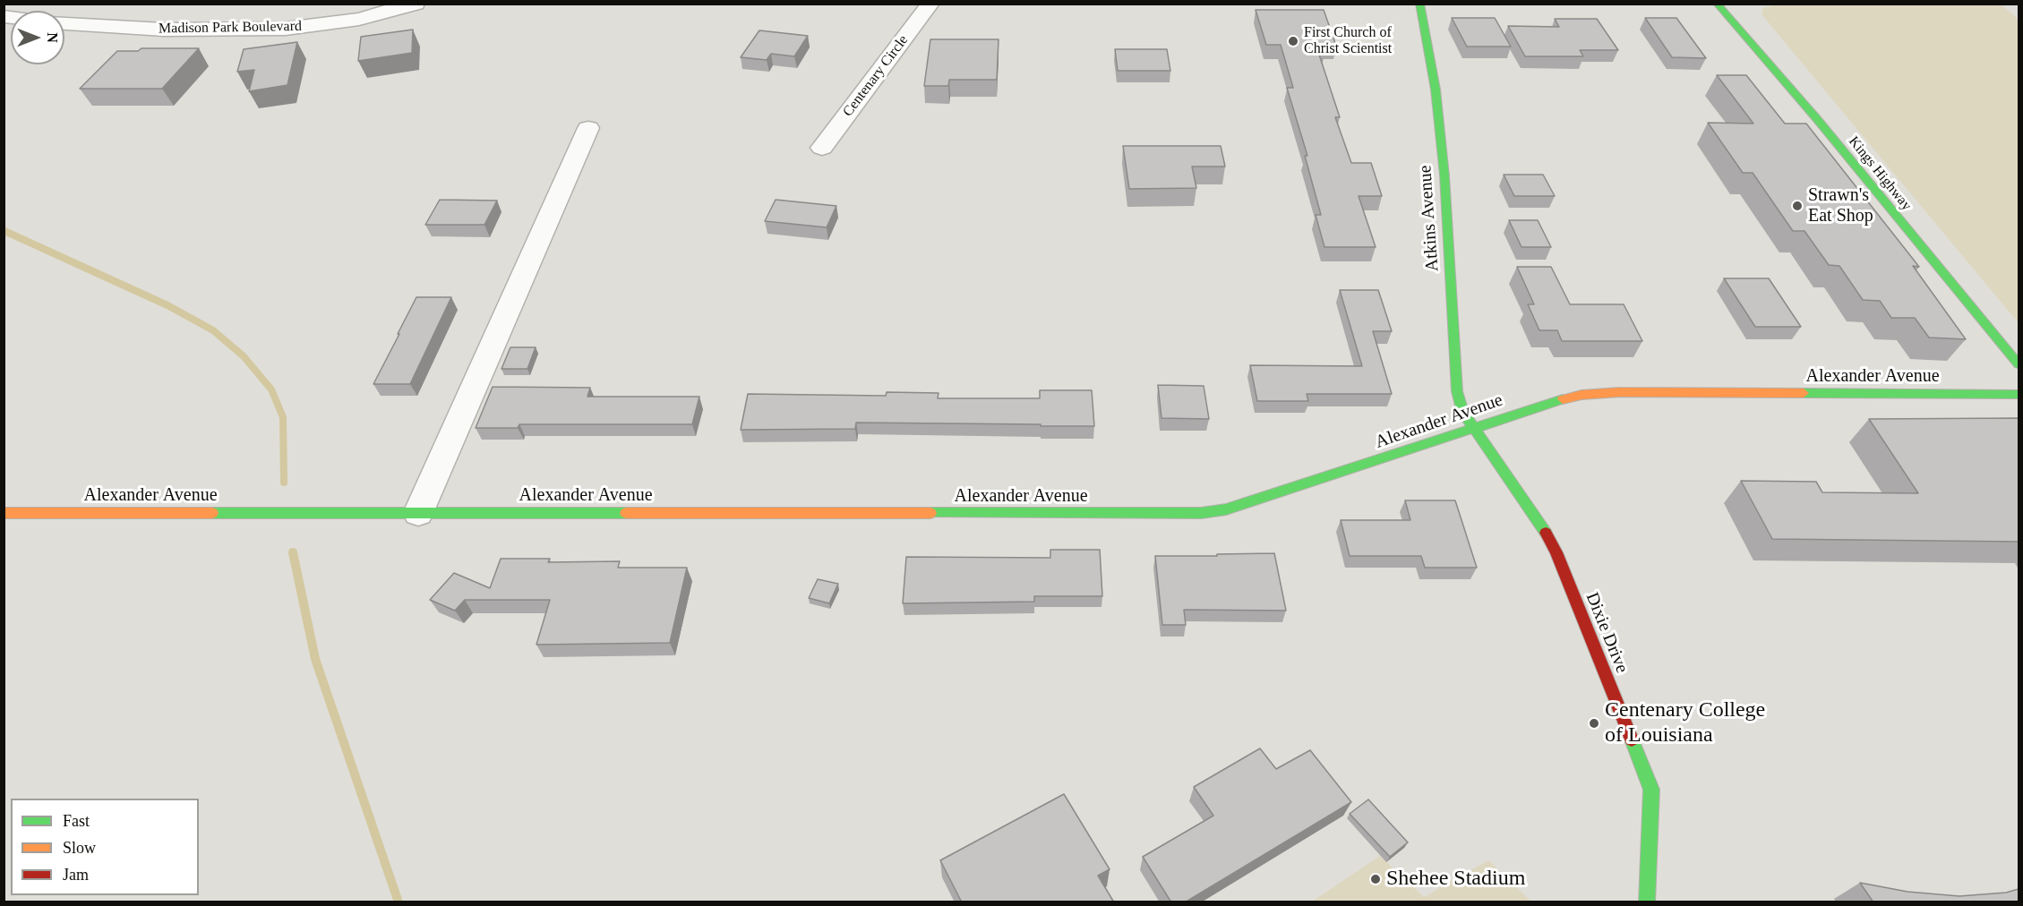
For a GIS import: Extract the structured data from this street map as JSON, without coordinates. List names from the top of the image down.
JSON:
{
  "streets": {
    "street": [
      "Madison Park Boulevard",
      "Centenary Circle",
      "Kings Highway",
      "Atkins Avenue",
      "Alexander Avenue",
      "Dixie Drive"
    ]
  },
  "crossings": [
    ["Atkins Avenue", "Alexander Avenue"],
    ["Atkins Avenue", "Dixie Drive"],
    ["Alexander Avenue", "Dixie Drive"]
  ],
  "places": [
    "First Church of Christ Scientist",
    "Strawn's Eat Shop",
    "Centenary College of Louisiana",
    "Shehee Stadium"
  ],
  "legend": ["Fast", "Slow", "Jam"],
  "north": "right"
}
